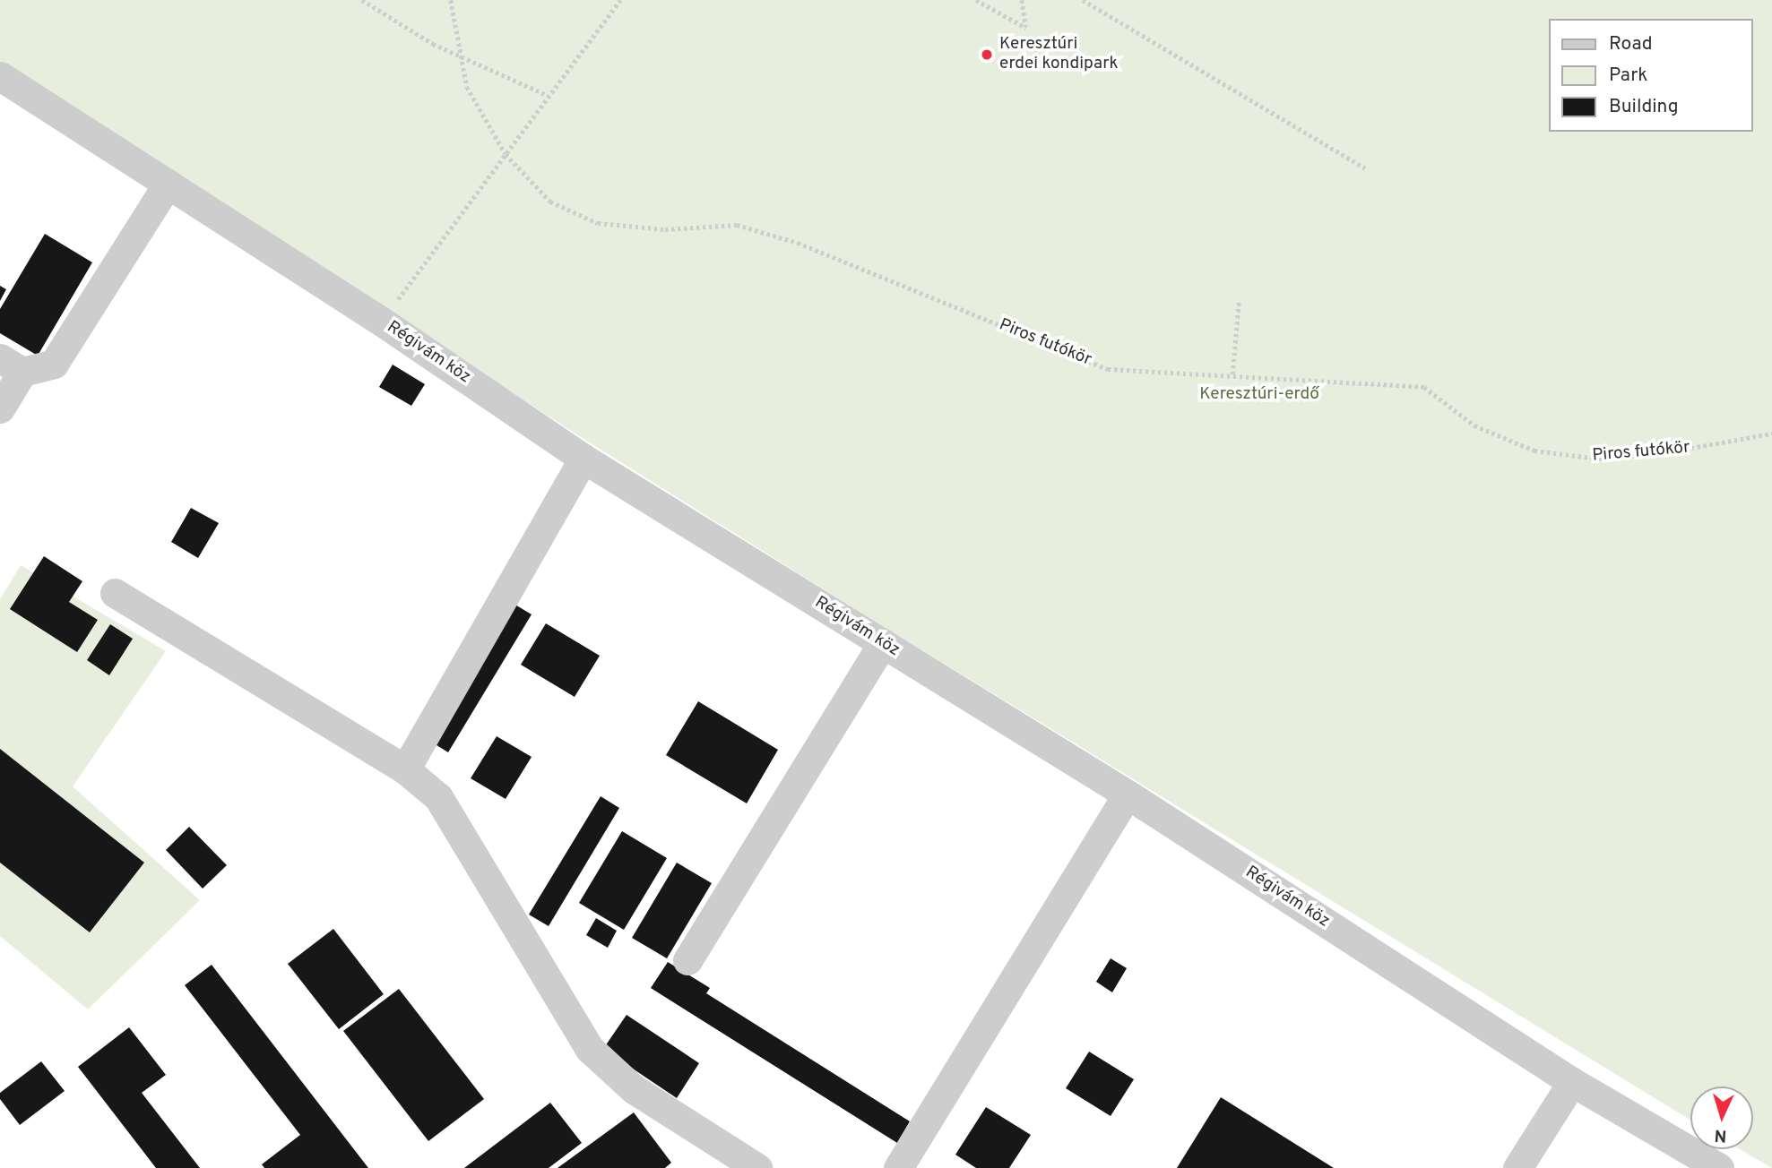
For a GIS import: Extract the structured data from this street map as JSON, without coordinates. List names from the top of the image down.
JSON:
{
  "streets": {
    "street": ["Régivám köz"],
    "path": ["Piros futókör"]
  },
  "parks": ["Keresztúri-erdő"],
  "places": ["Keresztúri erdei kondipark"],
  "legend": ["Road", "Park", "Building"],
  "north": "bottom"
}
